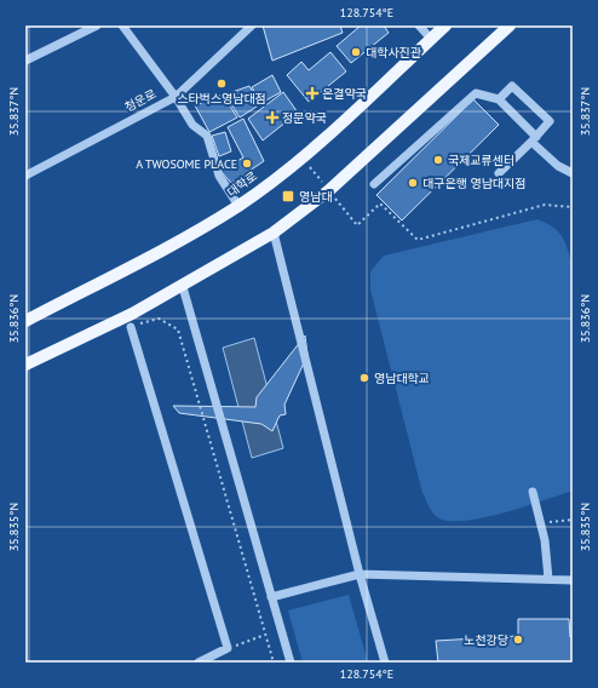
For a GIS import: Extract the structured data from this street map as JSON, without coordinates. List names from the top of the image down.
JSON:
{
  "streets": {
    "main road": ["대학로"],
    "street": ["청운로"]
  },
  "places": {
    "other": [
      "대학사진관",
      "스타벅스영남대점",
      "국제교류센터",
      "A TWOSOME PLACE",
      "대구은행 영남대지점",
      "영남대학교",
      "노천강당"
    ],
    "health": ["은결약국", "정문약국"],
    "transit": ["영남대"]
  },
  "coordinates": [
    "128.754°E",
    "35.837°N",
    "35.836°N",
    "35.835°N"
  ]
}
